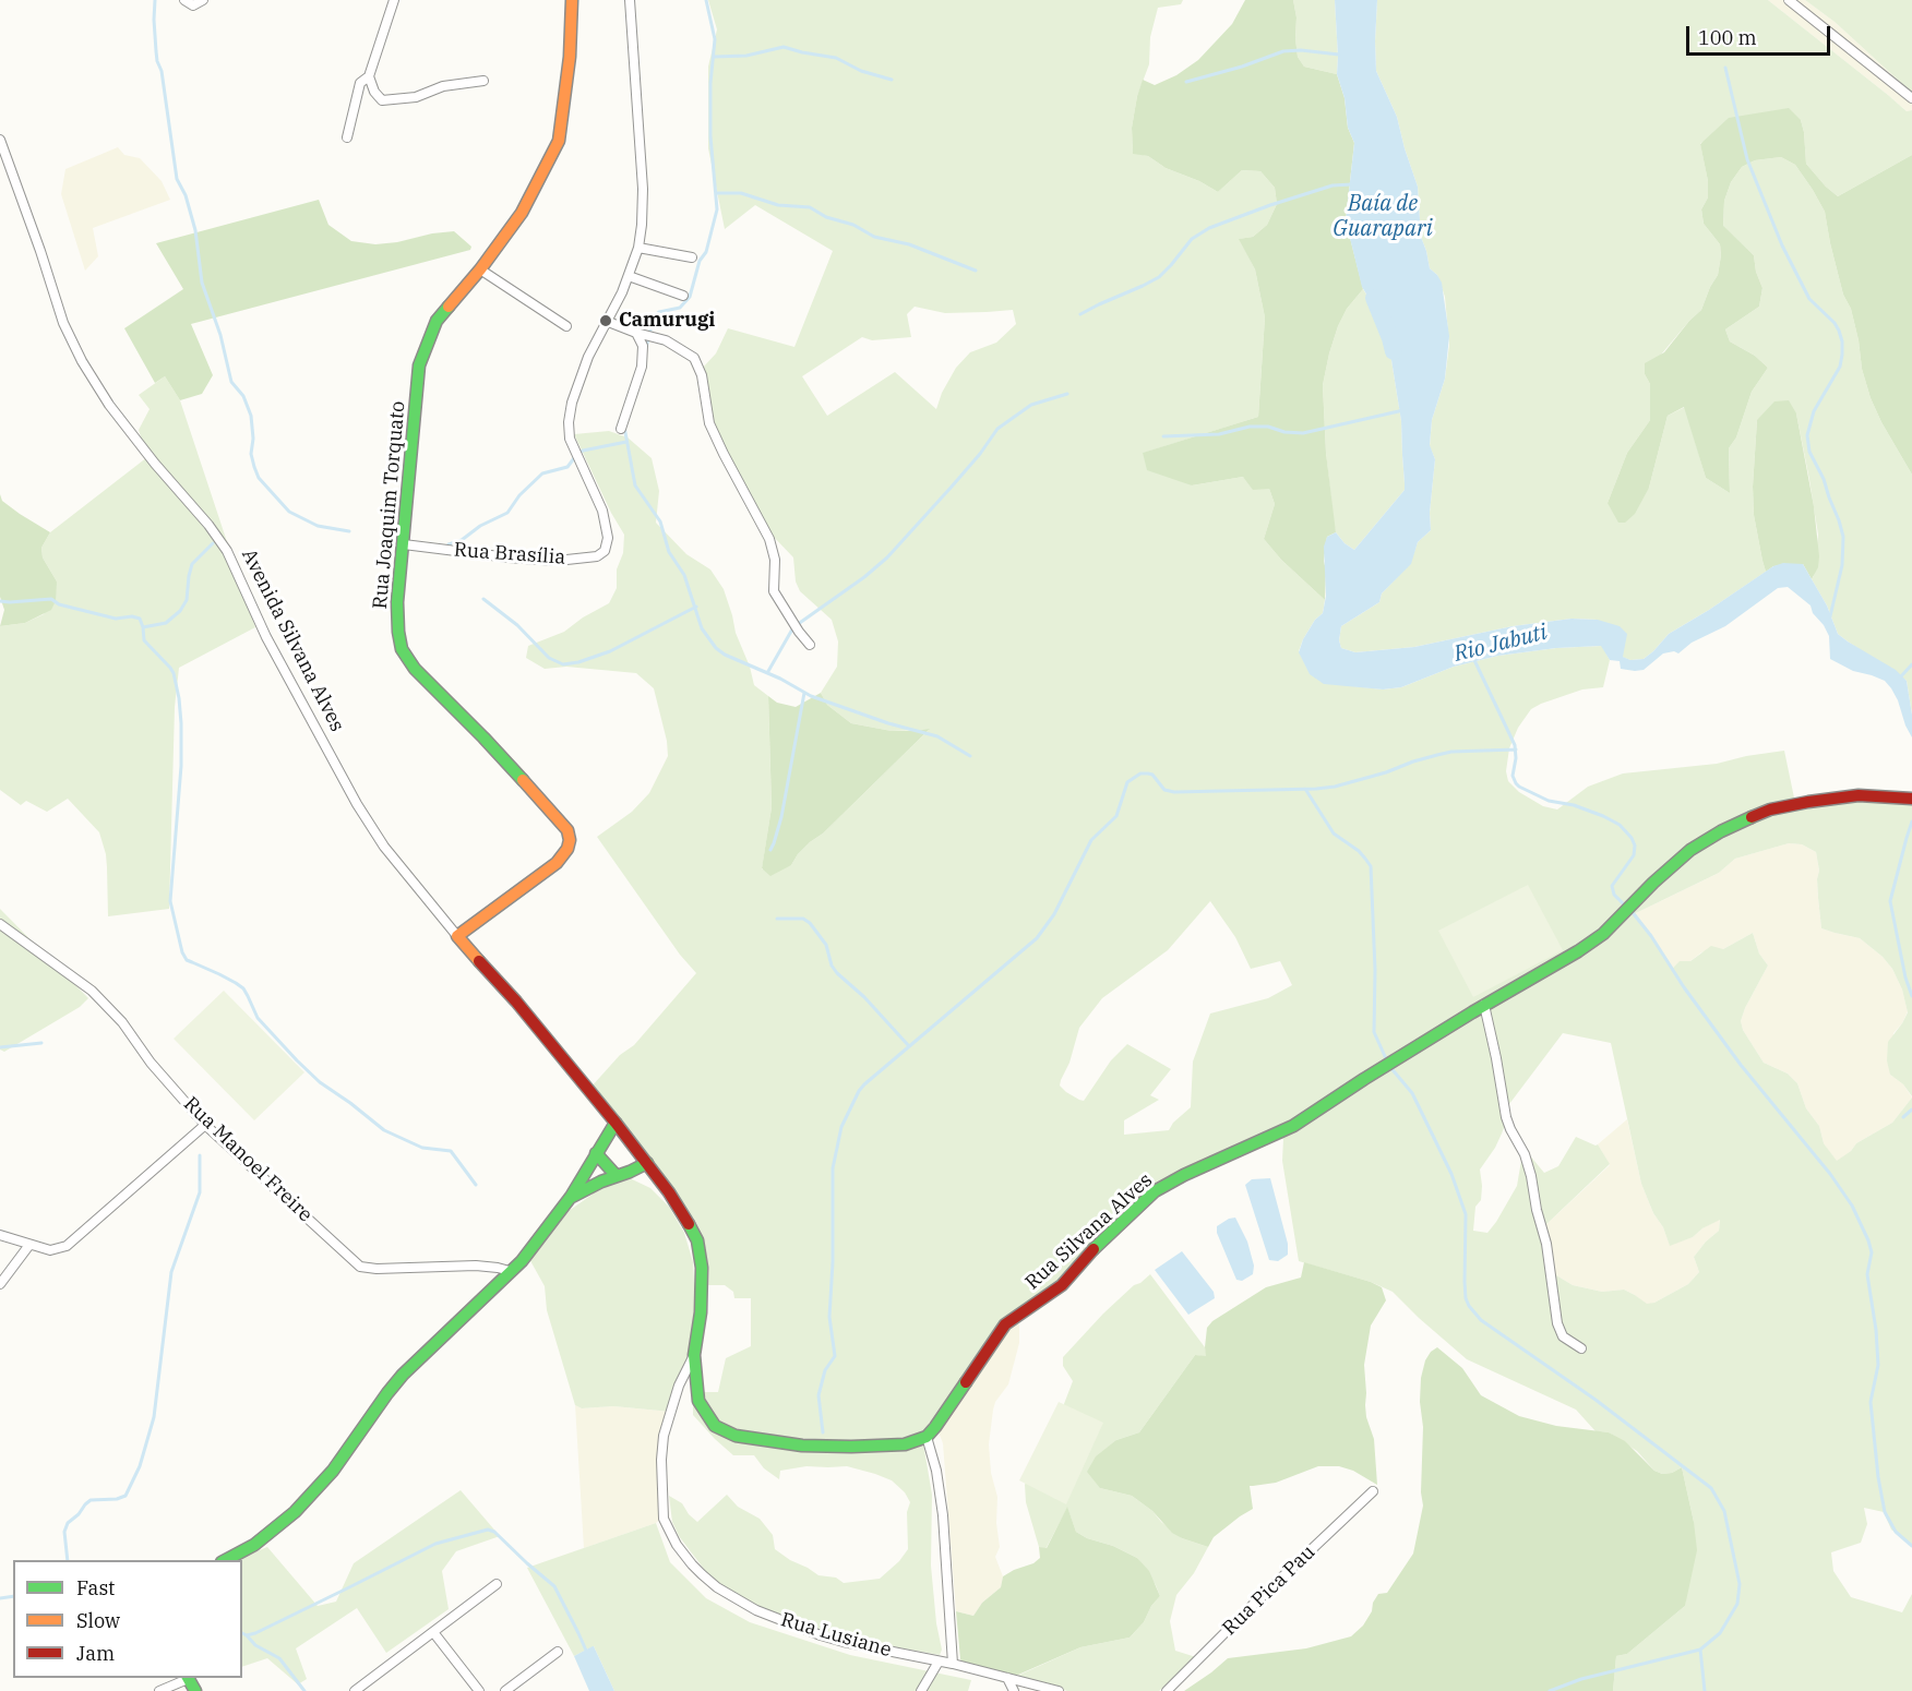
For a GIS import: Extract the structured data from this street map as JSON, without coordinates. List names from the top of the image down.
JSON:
{
  "streets": {
    "street": [
      "Rua Joaquim Torquato",
      "Rua Brasília",
      "Avenida Silvana Alves",
      "Rua Manoel Freire",
      "Rua Silvana Alves",
      "Rua Pica Pau",
      "Rua Lusiane"
    ]
  },
  "crossings": [
    ["Rua Joaquim Torquato", "Rua Brasília"],
    ["Rua Joaquim Torquato", "Avenida Silvana Alves"]
  ],
  "water": ["Baía de Guarapari", "Rio Jabuti"],
  "places": ["Camurugi"],
  "legend": ["Fast", "Slow", "Jam"],
  "scale_bar": "100 m"
}
